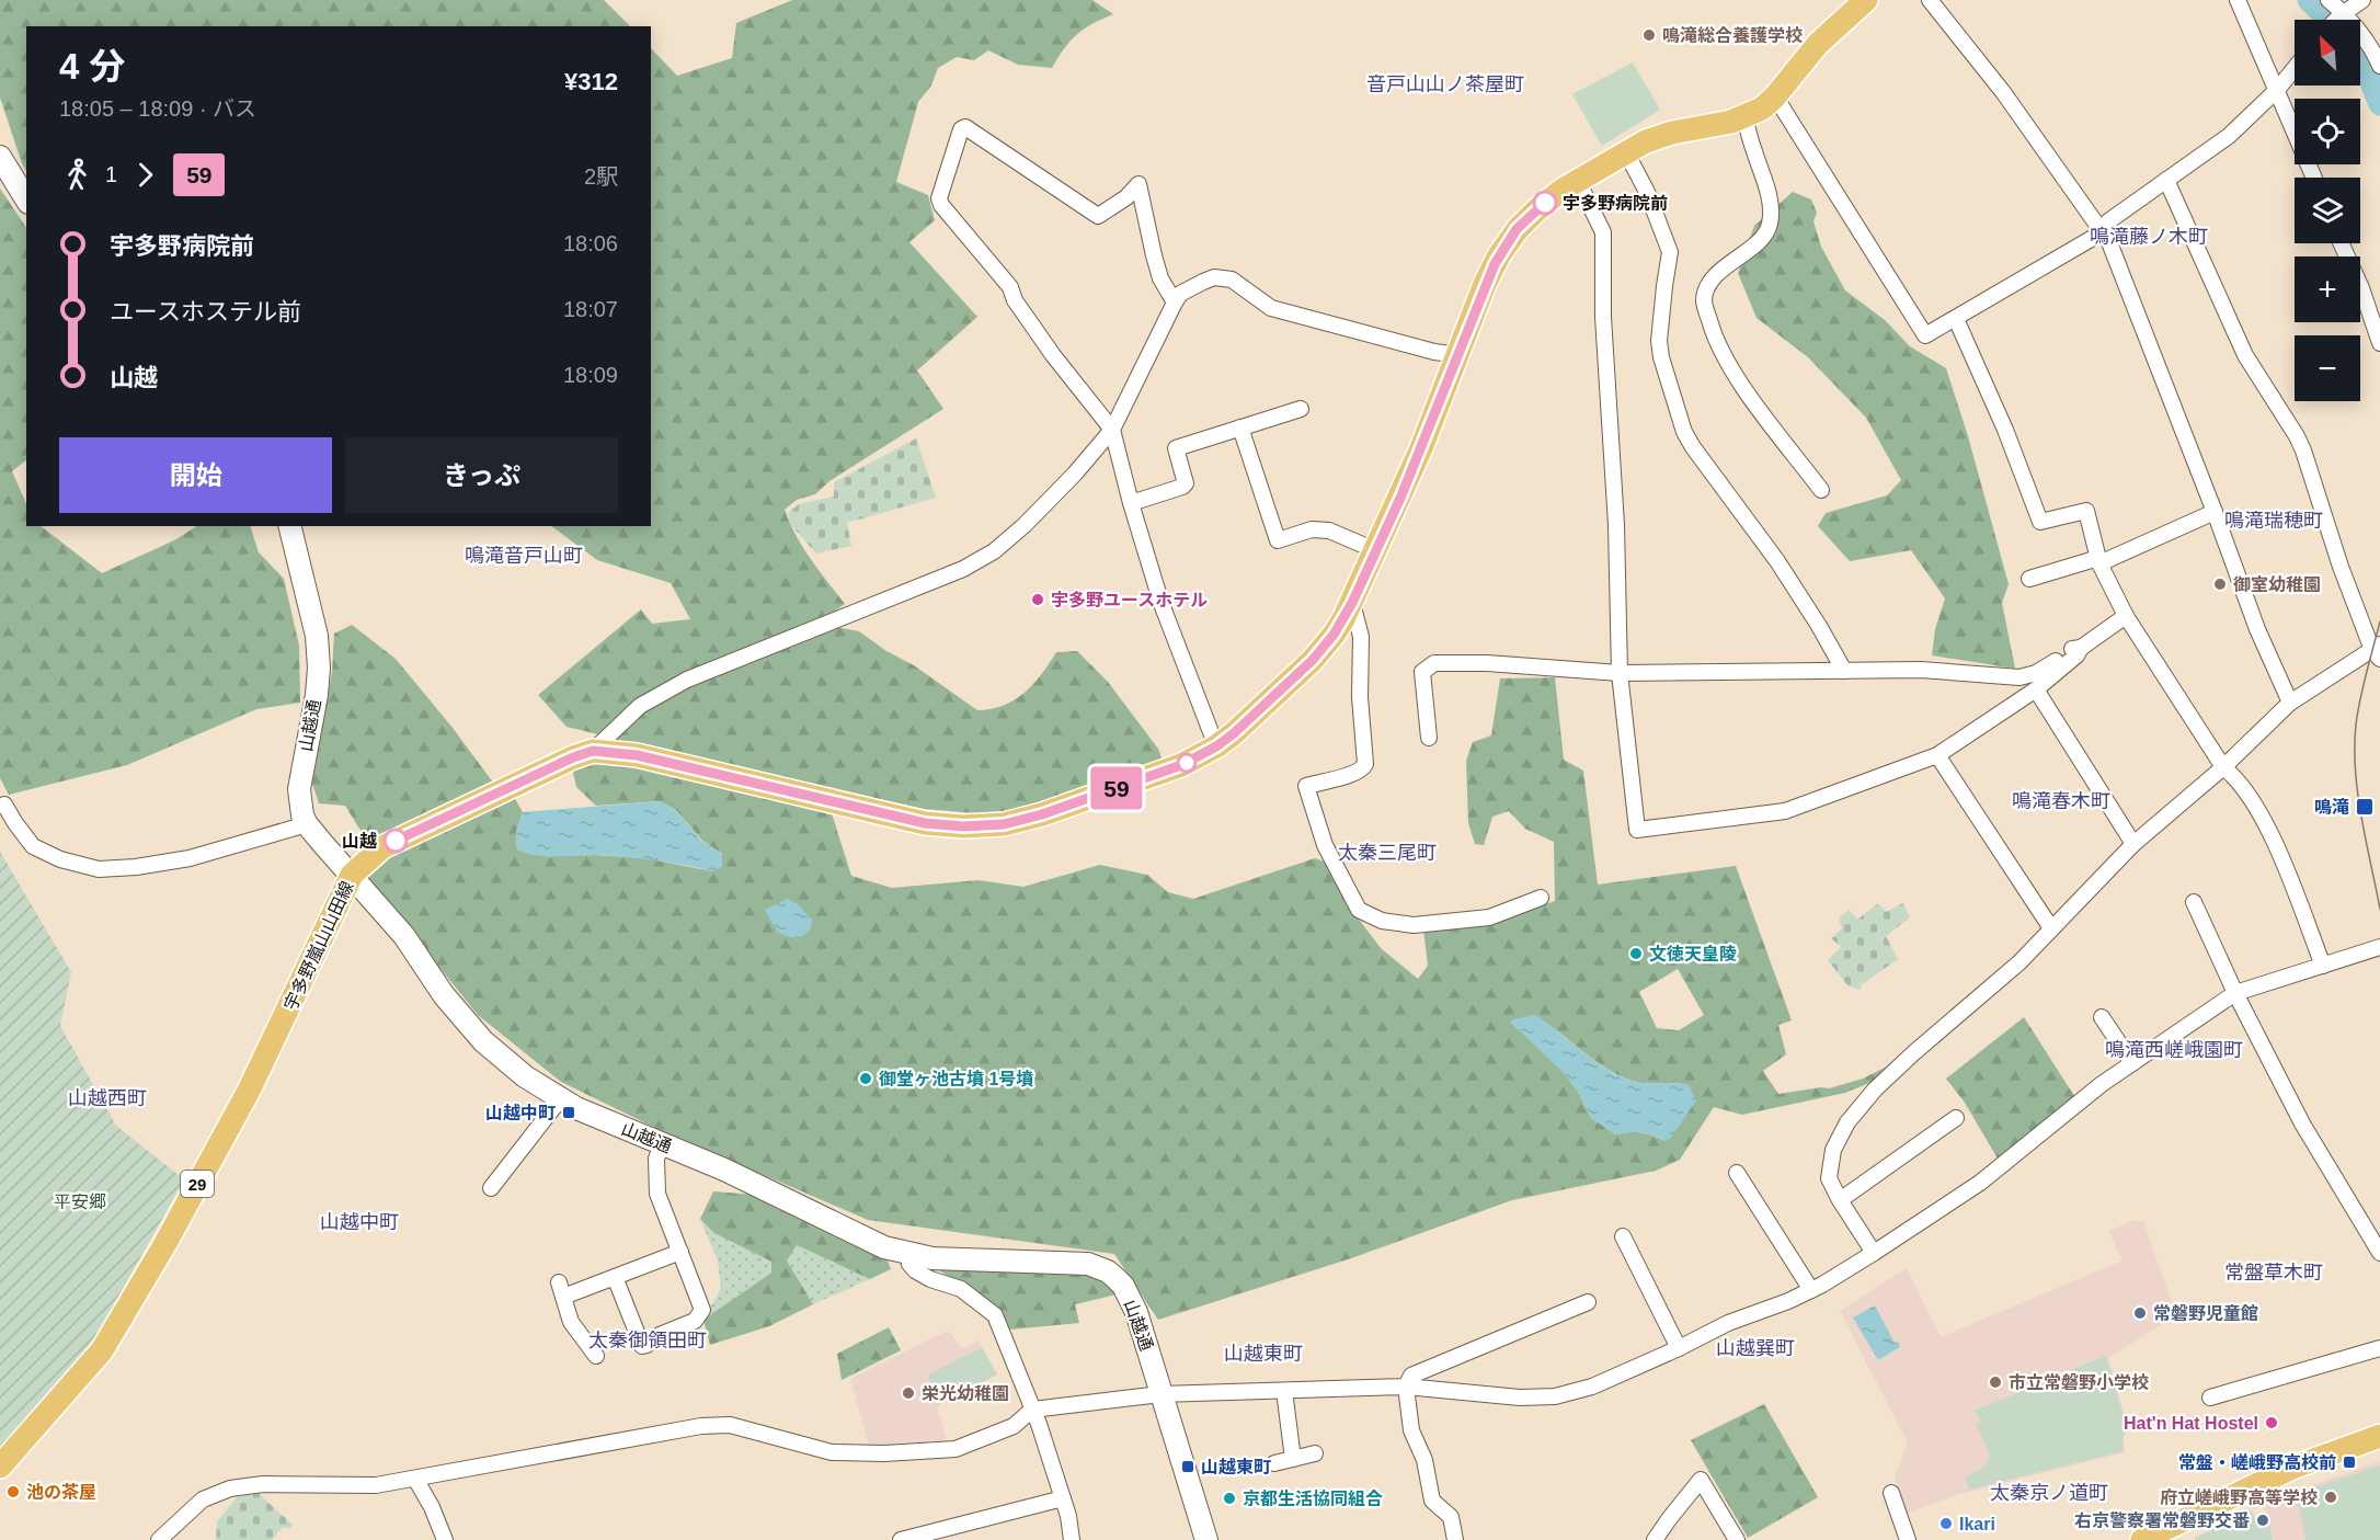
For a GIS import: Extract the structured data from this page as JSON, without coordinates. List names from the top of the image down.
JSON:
{
  "streets": {
    "main road": ["宇多野嵐山山田線", "29"],
    "street": ["山越通"]
  },
  "crossings": [
    ["山越通", "宇多野嵐山山田線"]
  ],
  "districts": [
    "音戸山山ノ茶屋町",
    "鳴滝藤ノ木町",
    "鳴滝瑞穂町",
    "鳴滝音戸山町",
    "鳴滝春木町",
    "太秦三尾町",
    "鳴滝西嵯峨園町",
    "山越西町",
    "山越中町",
    "常盤草木町",
    "太秦御領田町",
    "山越巽町",
    "山越東町",
    "太秦京ノ道町"
  ],
  "parks": ["平安郷"],
  "places": {
    "other": [
      "鳴滝総合養護学校",
      "宇多野病院前",
      "御室幼稚園",
      "宇多野ユースホテル",
      "山越",
      "文徳天皇陵",
      "御堂ヶ池古墳 1号墳",
      "常磐野児童館",
      "市立常磐野小学校",
      "栄光幼稚園",
      "Hat'n Hat Hostel",
      "池の茶屋",
      "府立嵯峨野高等学校",
      "京都生活協同組合",
      "右京警察署常磐野交番",
      "Ikari"
    ],
    "transit": [
      "鳴滝",
      "山越中町",
      "常盤・嵯峨野高校前",
      "山越東町"
    ]
  },
  "lines": ["bus line 59"],
  "north": "top left",
  "page": {
    "on_map": "59",
    "map_buttons": ["+", "−"],
    "heading": ["4 分", "18:05 – 18:09 · バス", "¥312"],
    "legs": ["1", "59", "2駅"],
    "list": [
      {
        "name": "宇多野病院前",
        "value": "18:06"
      },
      {
        "name": "ユースホステル前",
        "value": "18:07"
      },
      {
        "name": "山越",
        "value": "18:09"
      }
    ],
    "buttons": ["開始", "きっぷ"]
  }
}
